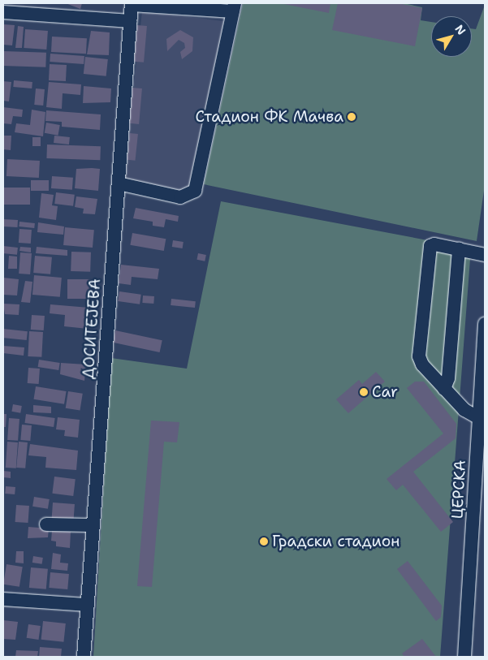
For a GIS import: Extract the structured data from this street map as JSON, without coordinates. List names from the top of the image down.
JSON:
{
  "streets": {
    "street": ["ДОСИТЕЈЕВА", "ЦЕРСКА"]
  },
  "places": ["Стадион ФК Мачва", "Car", "Градски стадион"],
  "north": "top right"
}
